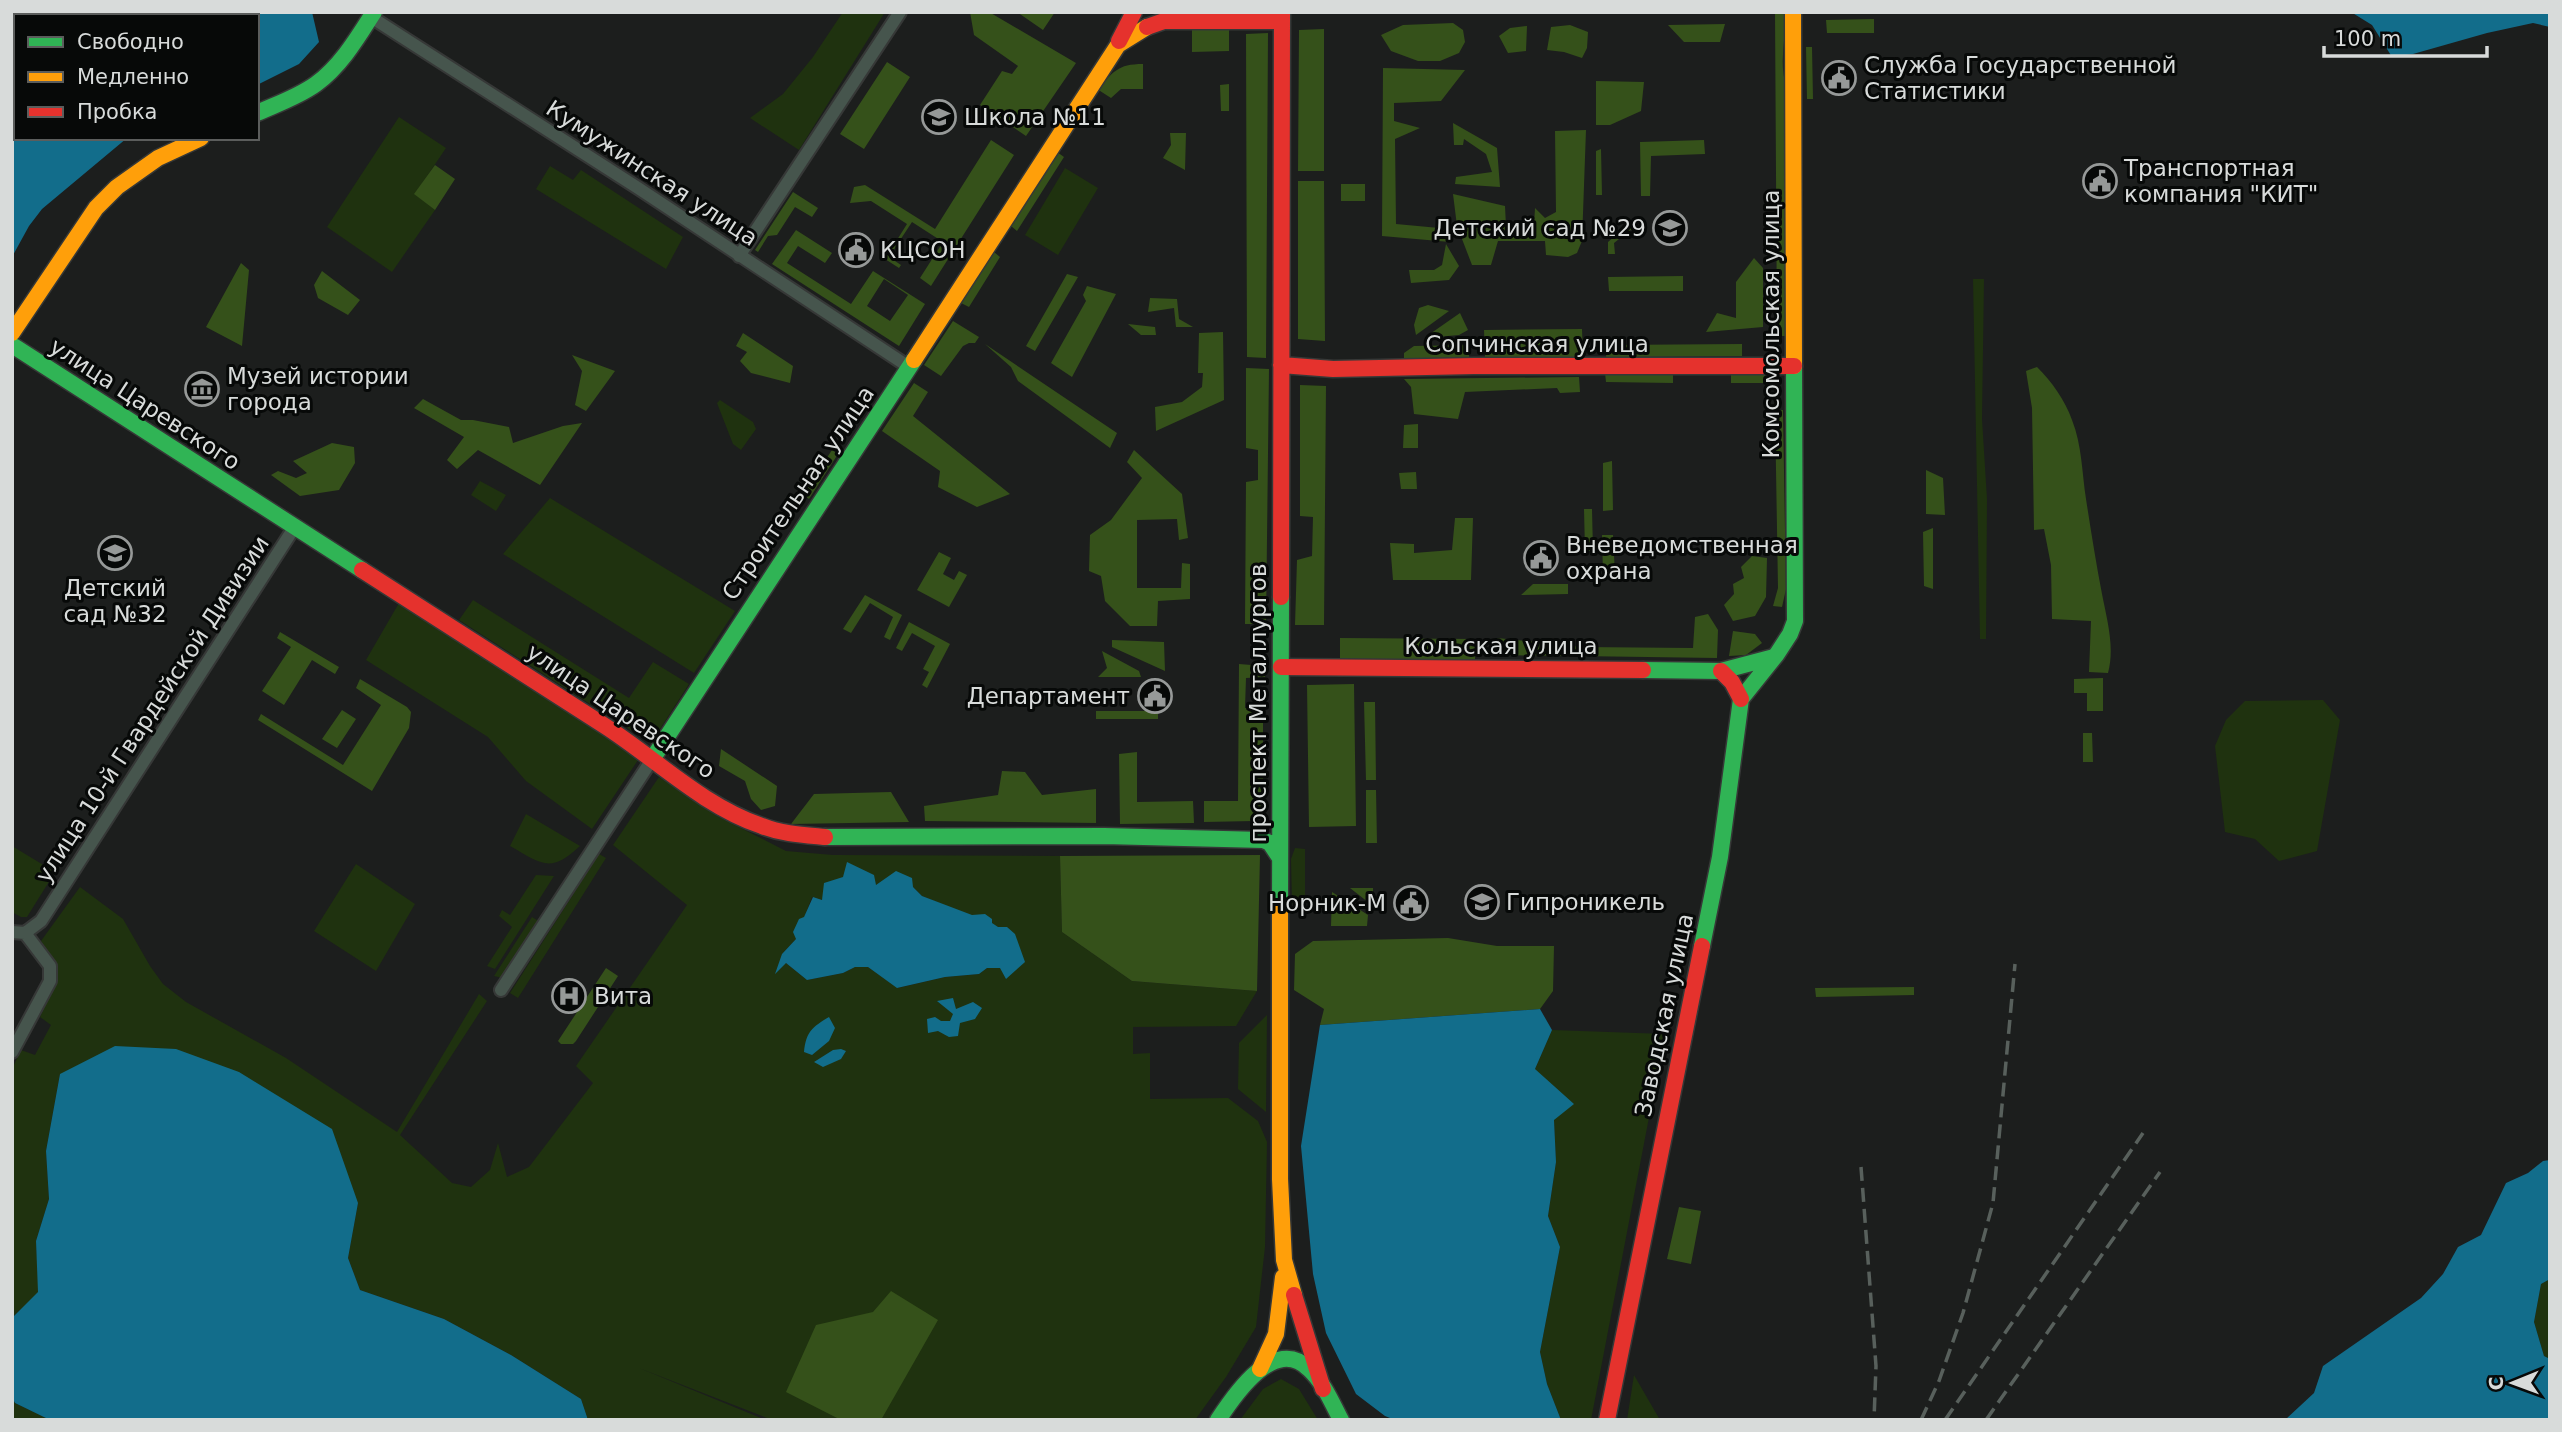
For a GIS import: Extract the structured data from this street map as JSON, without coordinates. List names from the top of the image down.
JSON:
{
  "streets": {
    "street": [
      "Кумужинская улица",
      "Комсомольская улица",
      "Сопчинская улица",
      "улица Царевского",
      "Строительная улица",
      "Кольская улица",
      "проспект Металлургов",
      "улица 10-й Гвардейской Дивизии",
      "Заводская улица"
    ]
  },
  "crossings": [
    ["Кумужинская улица", "Строительная улица"],
    ["Комсомольская улица", "Сопчинская улица"],
    ["Комсомольская улица", "Кольская улица"],
    ["Сопчинская улица", "проспект Металлургов"],
    ["улица Царевского", "Строительная улица"],
    ["улица Царевского", "улица 10-й Гвардейской Дивизии"],
    ["Кольская улица", "проспект Металлургов"]
  ],
  "places": {
    "public building": [
      "Служба Государственной Статистики",
      "Транспортная компания \"КИТ\"",
      "КЦСОН",
      "Вневедомственная охрана",
      "Департамент",
      "Норник-М"
    ],
    "school or university": [
      "Школа №11",
      "Детский сад №29",
      "Детский сад №32",
      "Гипроникель"
    ],
    "museum": ["Музей истории города"],
    "hospital": ["Вита"]
  },
  "legend": ["Свободно", "Медленно", "Пробка"],
  "scale_bar": "100 m",
  "north": "left"
}
